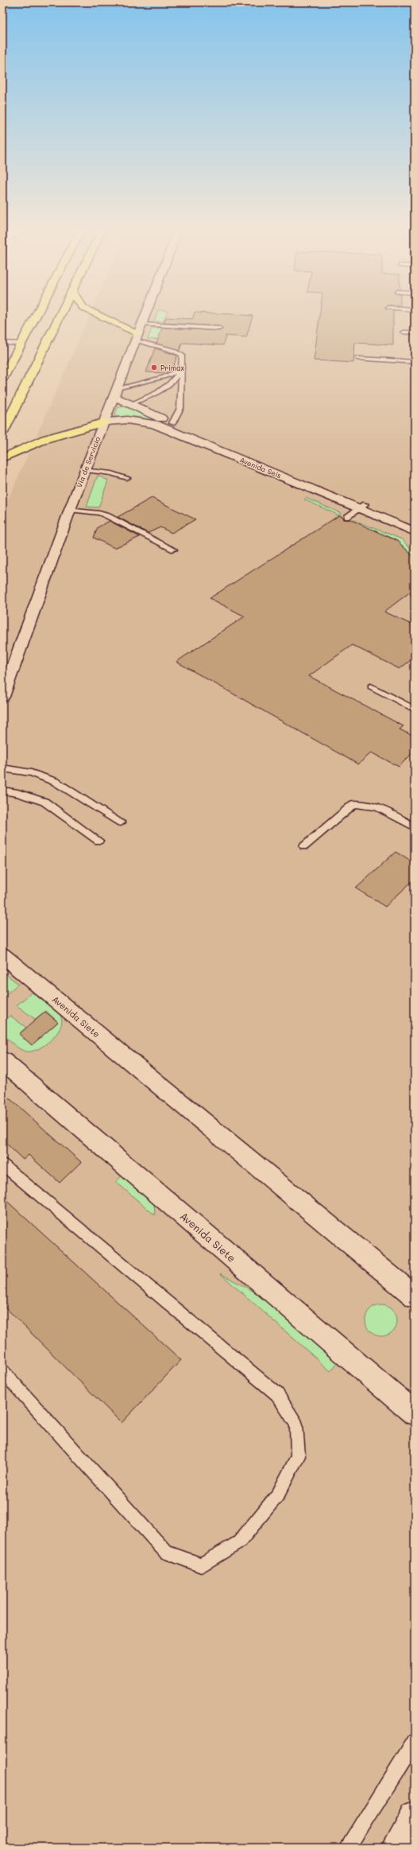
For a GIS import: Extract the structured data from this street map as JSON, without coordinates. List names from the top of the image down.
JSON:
{
  "streets": {
    "street": ["Vía de Servicio", "Avenida Seis", "Avenida Siete"]
  },
  "crossings": [
    ["Vía de Servicio", "Avenida Seis"]
  ],
  "places": ["Primax"]
}
